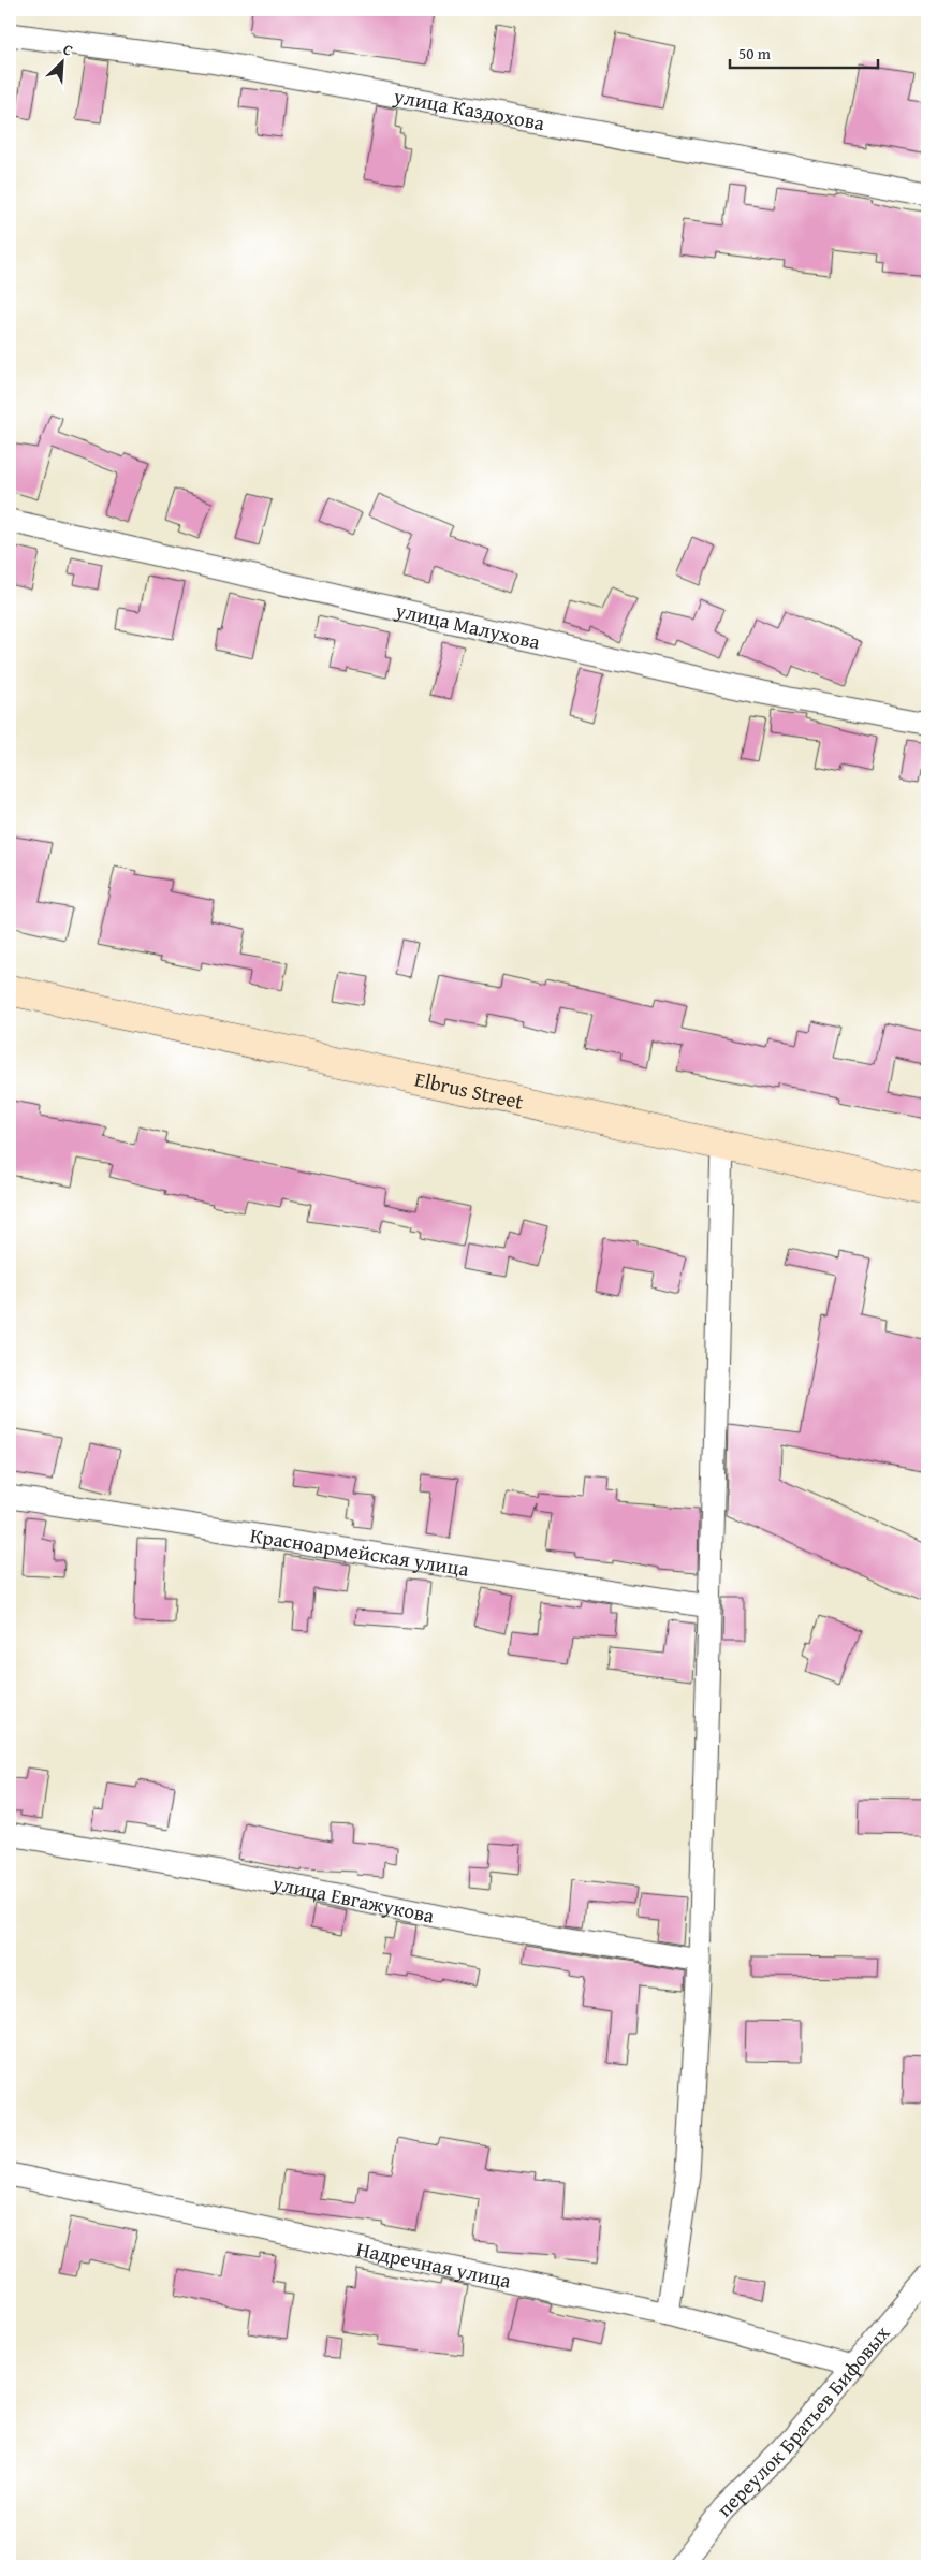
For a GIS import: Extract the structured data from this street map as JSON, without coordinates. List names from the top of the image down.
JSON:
{
  "streets": {
    "street": [
      "улица Каздохова",
      "улица Малухова",
      "Elbrus Street",
      "Красноармейская улица",
      "улица Евгажукова",
      "Надречная улица",
      "переулок Братьев Бифовых"
    ]
  },
  "crossings": [
    ["Надречная улица", "переулок Братьев Бифовых"]
  ],
  "scale_bar": "50 m",
  "north": "top right"
}
